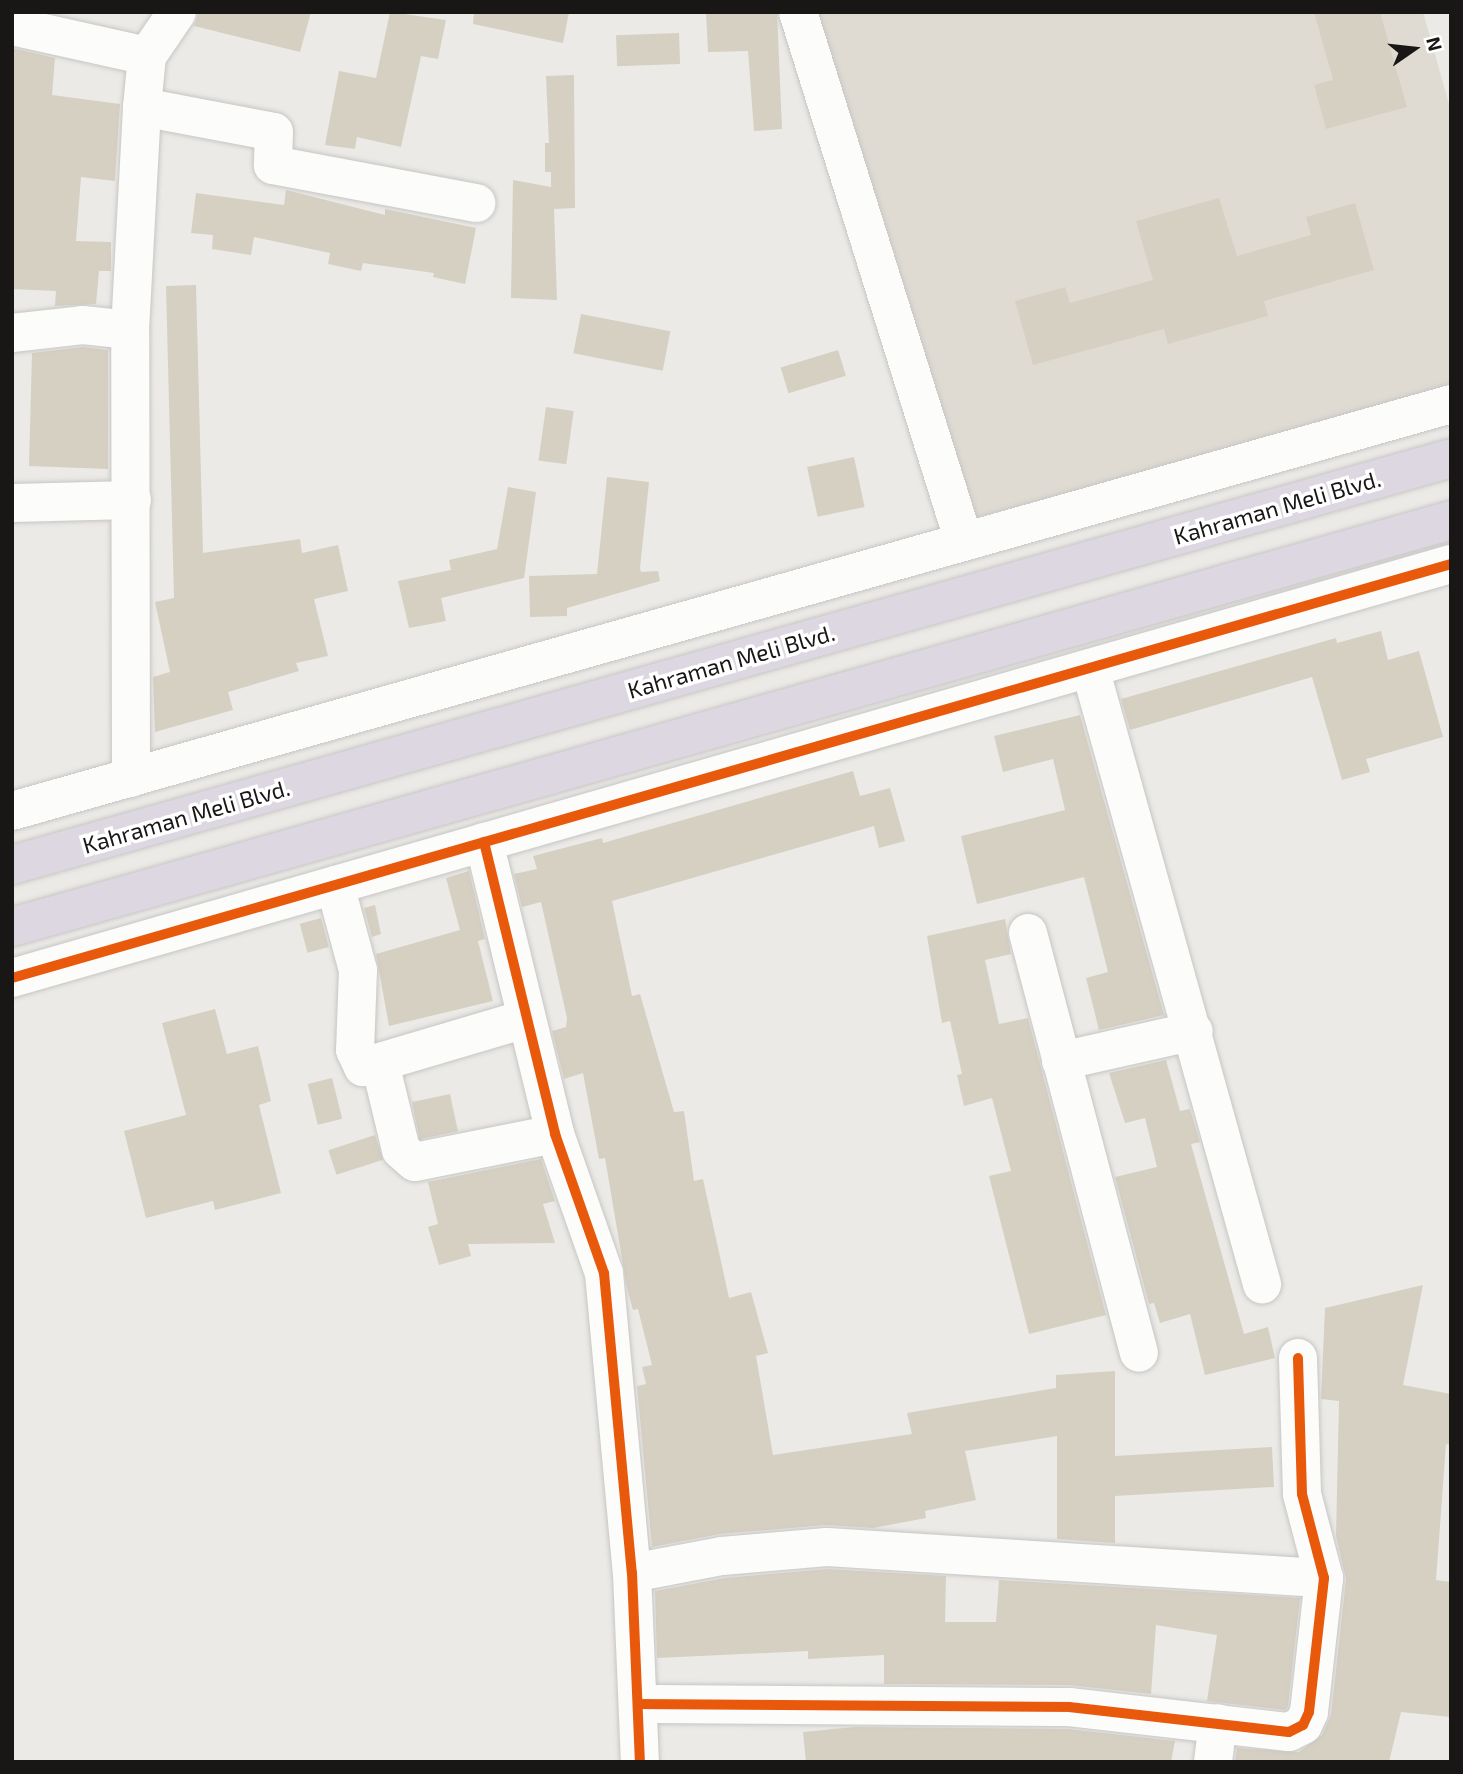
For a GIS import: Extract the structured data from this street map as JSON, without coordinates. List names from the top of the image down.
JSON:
{
  "streets": {
    "highway": ["Kahraman Meli Blvd."]
  },
  "north": "right"
}
